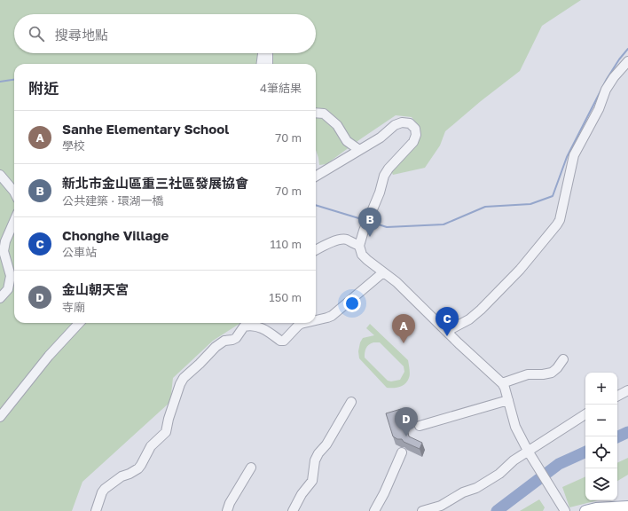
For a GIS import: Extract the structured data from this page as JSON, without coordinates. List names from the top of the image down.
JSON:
{
  "page": {
    "search": "搜尋地點",
    "heading": ["附近", "4筆結果"],
    "list": [
      {
        "mark": "A",
        "name": "Sanhe Elementary School",
        "note": "學校",
        "value": "70 m"
      },
      {
        "mark": "B",
        "name": "新北市金山區重三社區發展協會",
        "note": "公共建築 · 環湖一橋",
        "value": "70 m"
      },
      {
        "mark": "C",
        "name": "Chonghe Village",
        "note": "公車站",
        "value": "110 m"
      },
      {
        "mark": "D",
        "name": "金山朝天宮",
        "note": "寺廟",
        "value": "150 m"
      }
    ],
    "pins": [
      "B",
      "C",
      "A",
      "D"
    ],
    "map_buttons": ["+", "−"]
  }
}
